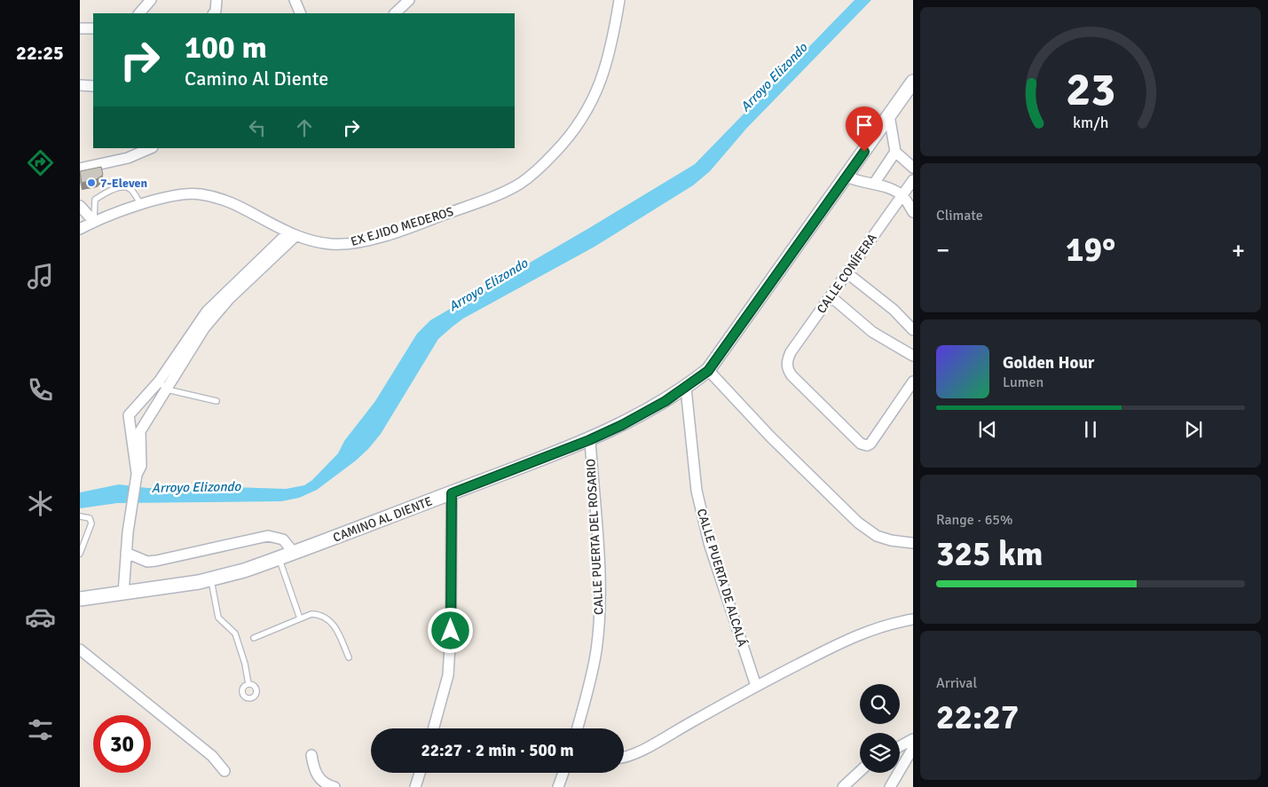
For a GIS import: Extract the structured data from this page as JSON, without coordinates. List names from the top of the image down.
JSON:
{
  "streets": {
    "street": [
      "EX EJIDO MEDEROS",
      "CALLE CONÍFERA",
      "CAMINO AL DIENTE",
      "CALLE PUERTA DEL ROSARIO",
      "CALLE PUERTA DE ALCALÁ"
    ]
  },
  "crossings": [
    ["CAMINO AL DIENTE", "CALLE PUERTA DEL ROSARIO"],
    ["CAMINO AL DIENTE", "CALLE PUERTA DE ALCALÁ"]
  ],
  "water": ["Arroyo Elizondo"],
  "places": ["7-Eleven"],
  "page": {
    "tabs": "22:25",
    "turn": ["100 m", "Camino Al Diente"],
    "tile": [
      "Climate",
      ["Range · 65%", "325 km"],
      ["Arrival", "22:27"]
    ],
    "heat": ["−", "19°", "+"],
    "song": ["Golden Hour", "Lumen"],
    "limit": "30",
    "trip": "22:27 · 2 min · 500 m",
    "gauge": ["23", "km/h"]
  }
}
